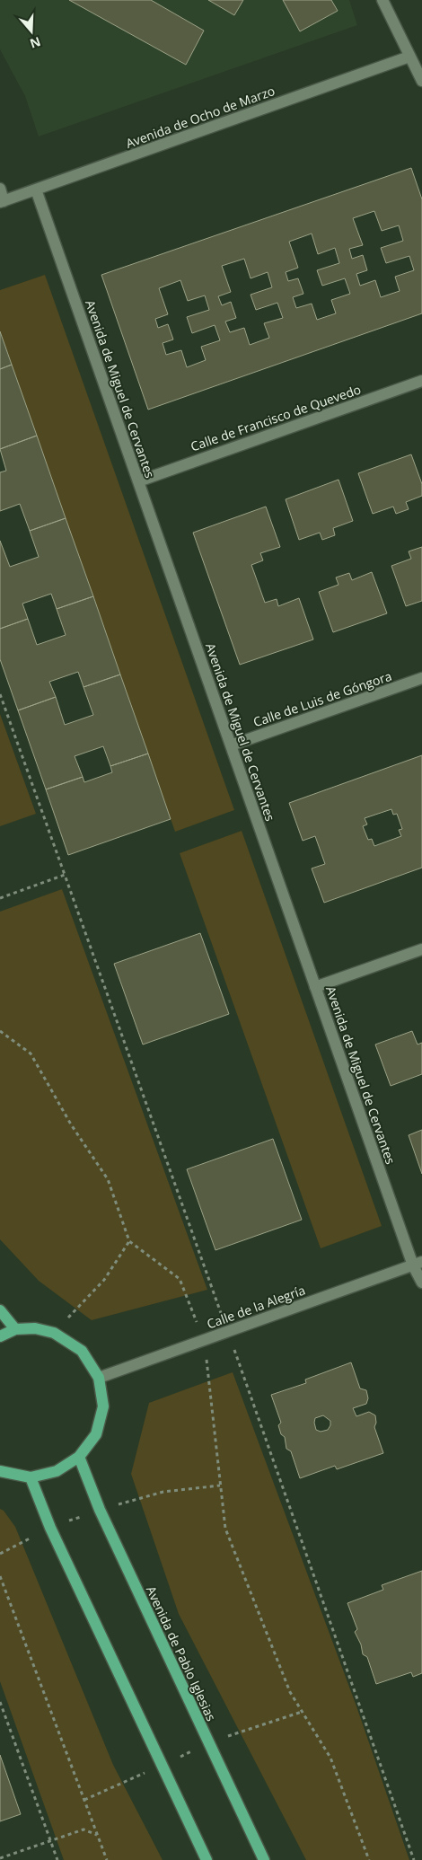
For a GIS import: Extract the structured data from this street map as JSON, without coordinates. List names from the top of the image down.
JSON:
{
  "streets": {
    "main road": ["Avenida de Pablo Iglesias"],
    "street": [
      "Avenida de Ocho de Marzo",
      "Avenida de Miguel de Cervantes",
      "Calle de Francisco de Quevedo",
      "Calle de Luis de Góngora",
      "Calle de la Alegría"
    ]
  },
  "crossings": [
    ["Avenida de Ocho de Marzo", "Avenida de Miguel de Cervantes"],
    ["Avenida de Miguel de Cervantes", "Calle de Francisco de Quevedo"],
    ["Avenida de Miguel de Cervantes", "Calle de Luis de Góngora"],
    ["Avenida de Miguel de Cervantes", "Calle de la Alegría"]
  ],
  "north": "bottom"
}
